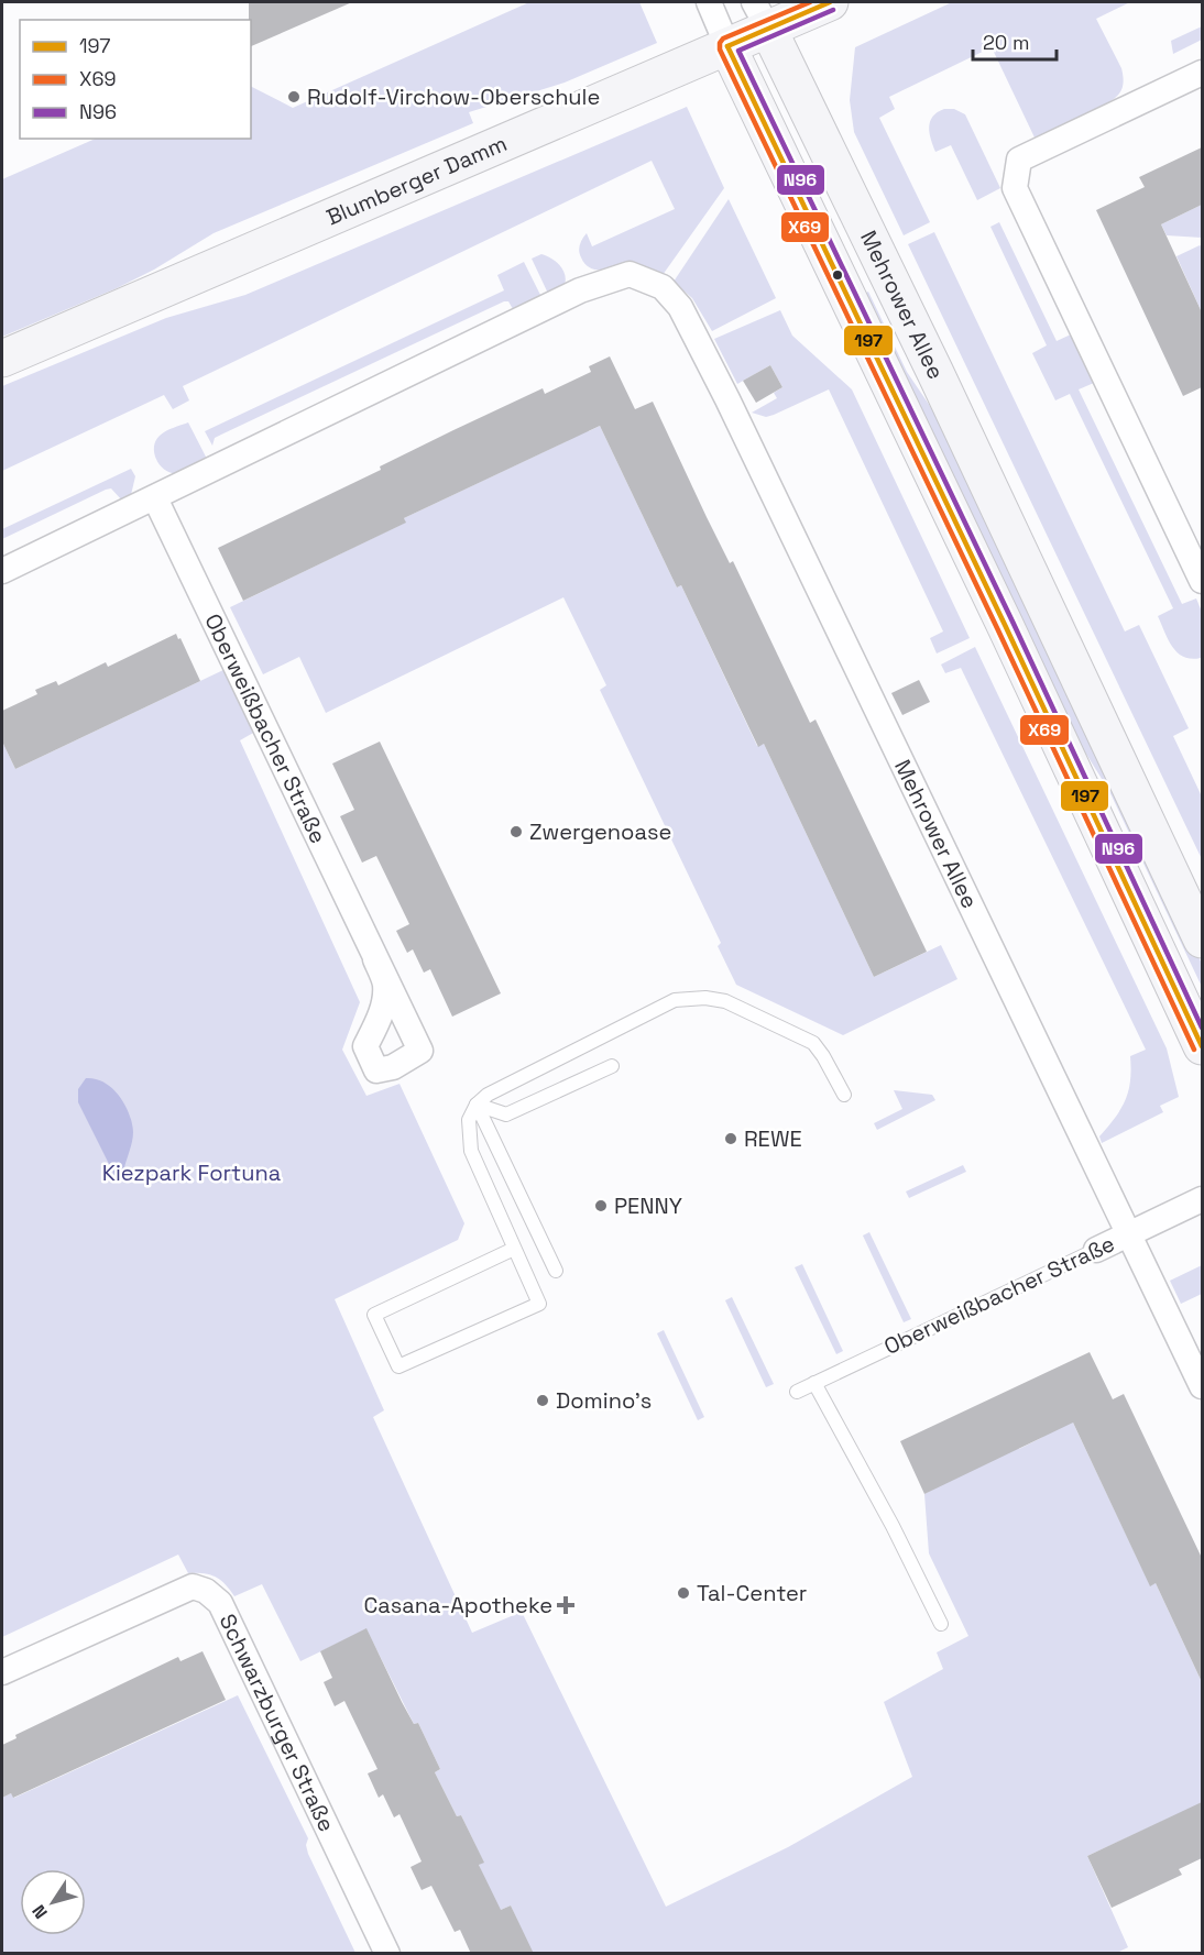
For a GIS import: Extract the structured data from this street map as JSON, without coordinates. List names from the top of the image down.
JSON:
{
  "streets": {
    "main road": ["Blumberger Damm", "Mehrower Allee"],
    "street": ["Oberweißbacher Straße", "Schwarzburger Straße"]
  },
  "crossings": [
    ["Blumberger Damm", "Mehrower Allee"],
    ["Mehrower Allee", "Oberweißbacher Straße"]
  ],
  "parks": ["Kiezpark Fortuna"],
  "places": {
    "other": [
      "Rudolf-Virchow-Oberschule",
      "Zwergenoase",
      "REWE",
      "PENNY",
      "Domino's",
      "Tal-Center"
    ],
    "health": ["Casana-Apotheke"]
  },
  "lines": ["transit line 197", "transit line X69", "transit line N96"],
  "legend": ["197", "X69", "N96"],
  "scale_bar": "20 m",
  "north": "bottom left"
}
